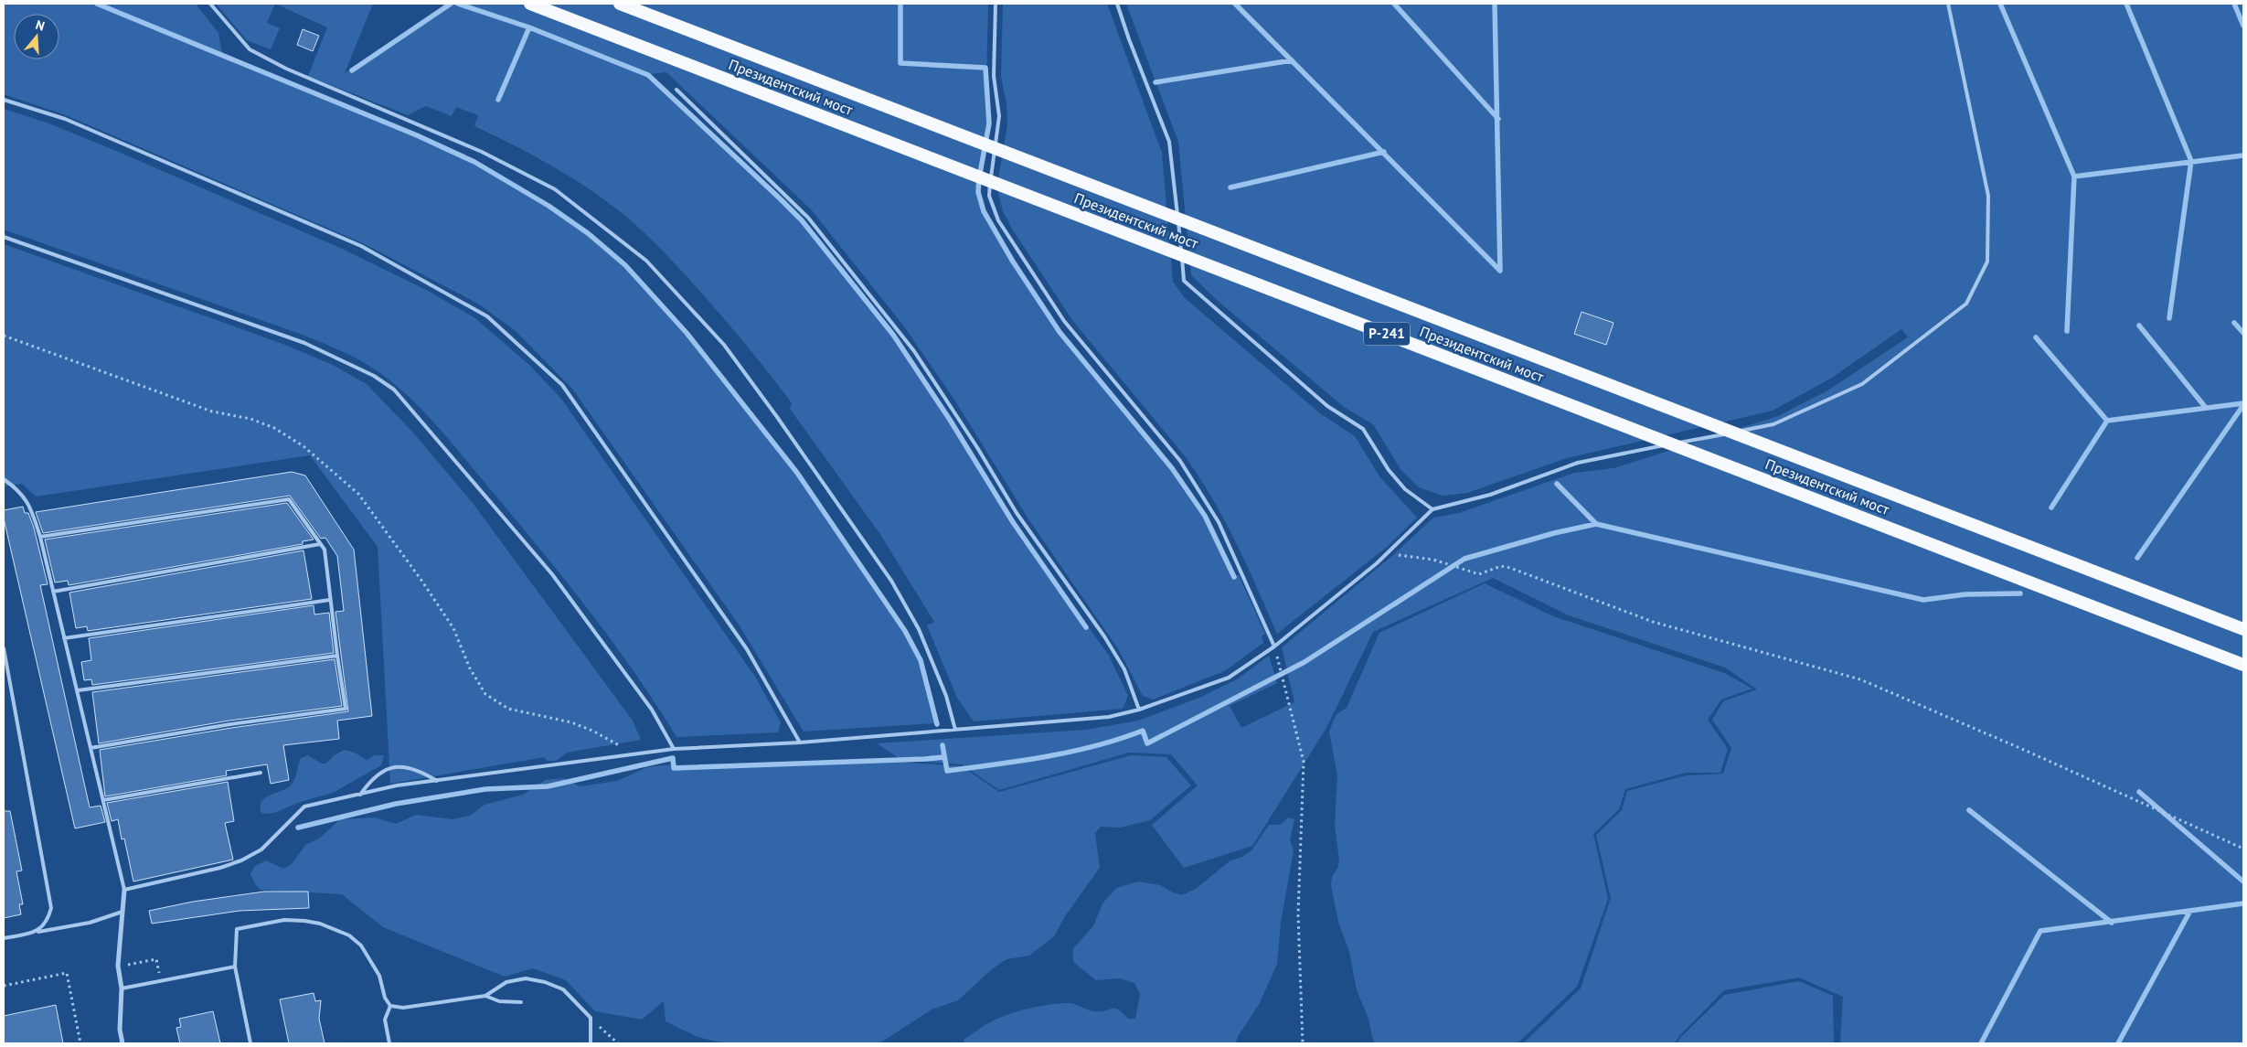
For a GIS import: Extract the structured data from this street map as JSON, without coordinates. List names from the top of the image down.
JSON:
{
  "streets": {
    "highway": ["Президентский мост", "Р-241"]
  },
  "north": "top"
}
